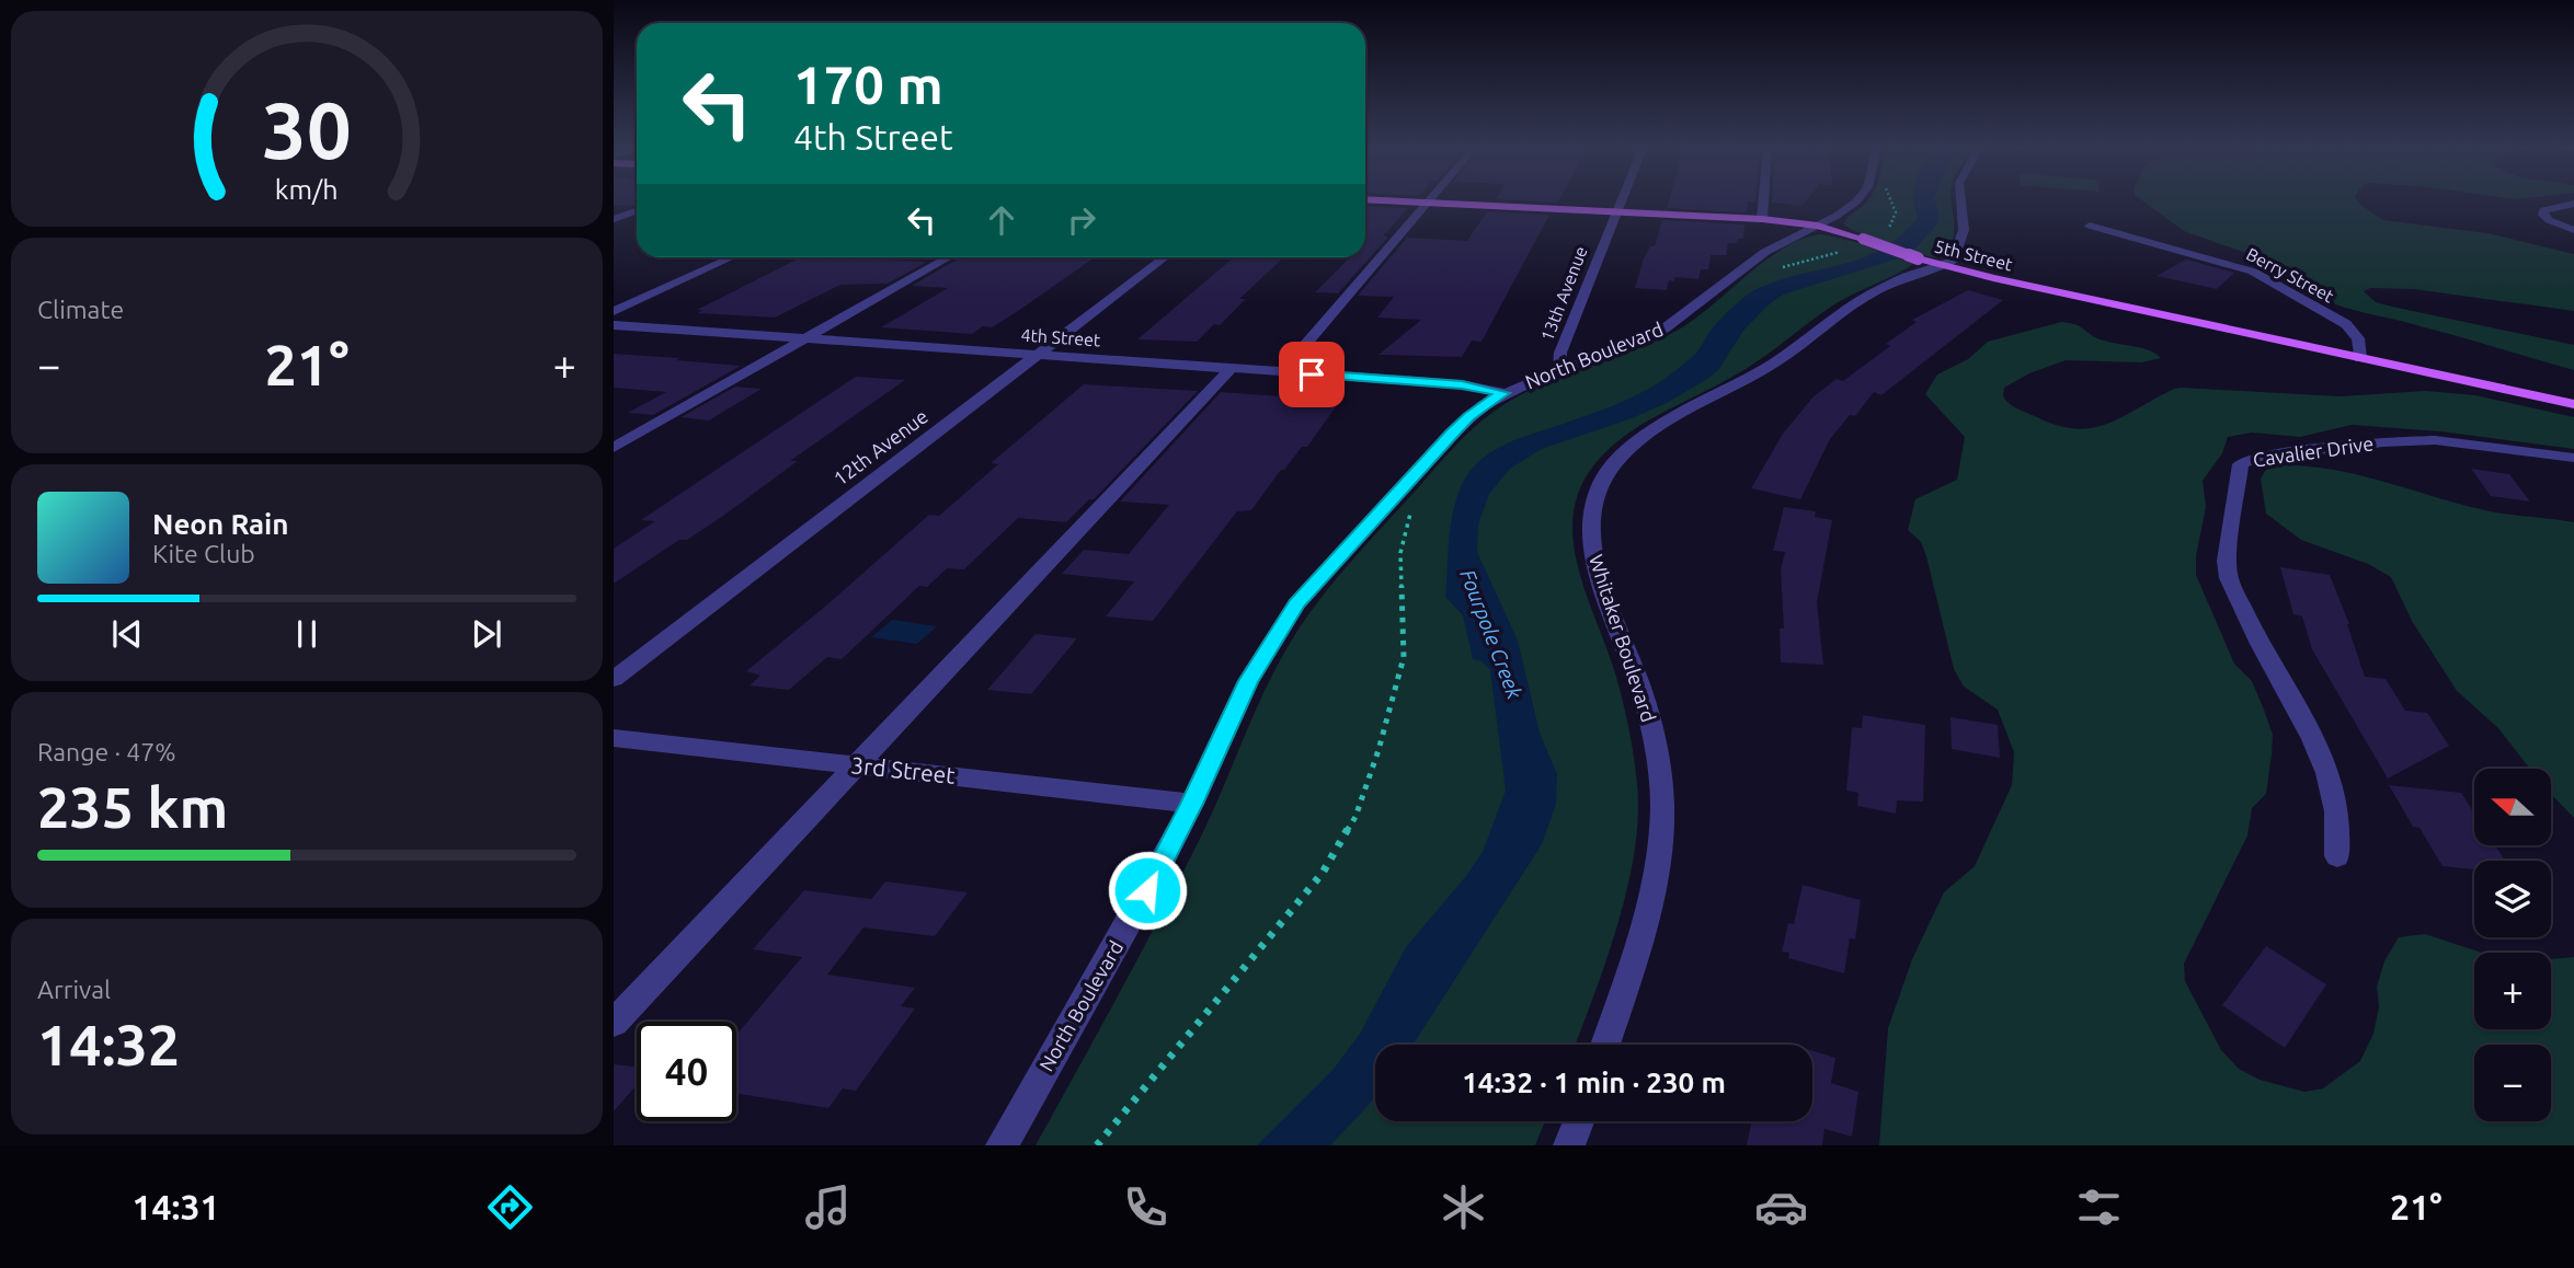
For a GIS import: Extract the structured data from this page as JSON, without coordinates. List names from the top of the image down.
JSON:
{
  "streets": {
    "main road": ["5th Street"],
    "street": [
      "Berry Street",
      "13th Avenue",
      "4th Street",
      "North Boulevard",
      "12th Avenue",
      "Cavalier Drive",
      "Whitaker Boulevard",
      "3rd Street"
    ]
  },
  "crossings": [
    ["5th Street", "Berry Street"],
    ["5th Street", "13th Avenue"],
    ["5th Street", "North Boulevard"],
    ["5th Street", "Whitaker Boulevard"],
    ["13th Avenue", "North Boulevard"],
    ["4th Street", "North Boulevard"],
    ["4th Street", "12th Avenue"],
    ["North Boulevard", "3rd Street"]
  ],
  "water": ["Fourpole Creek"],
  "north": "left",
  "page": {
    "turn": ["170 m", "4th Street"],
    "tile": [
      "Climate",
      ["Range · 47%", "235 km"],
      ["Arrival", "14:32"]
    ],
    "heat": ["−", "21°", "+"],
    "song": ["Neon Rain", "Kite Club"],
    "map_buttons": ["+", "−"],
    "limit": "40",
    "trip": "14:32 · 1 min · 230 m",
    "tabs": ["14:31", "21°"],
    "gauge": ["30", "km/h"]
  }
}
